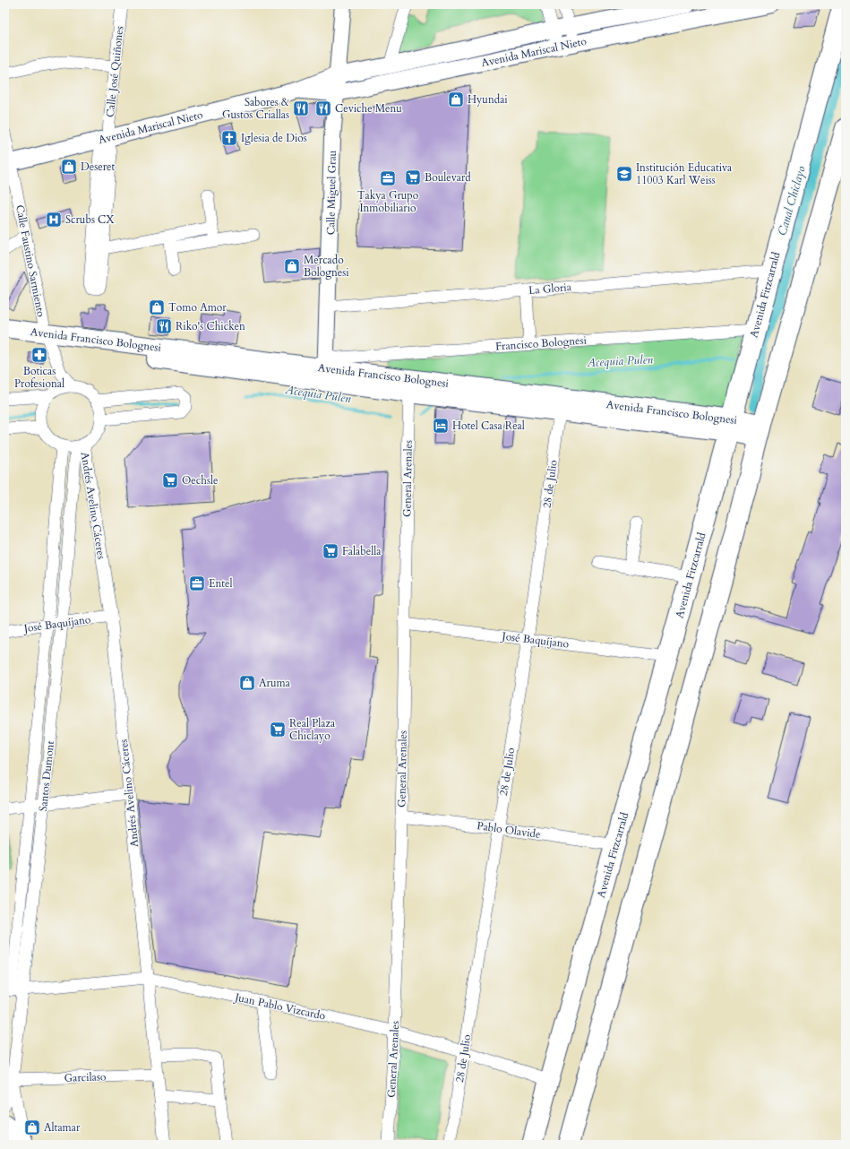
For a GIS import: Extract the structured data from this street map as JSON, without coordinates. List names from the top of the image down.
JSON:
{
  "streets": {
    "highway": ["Avenida Fitzcarrald"],
    "main road": ["Avenida Mariscal Nieto", "Calle Miguel Grau", "Avenida Francisco Bolognesi"],
    "street": [
      "Calle José Quiñones",
      "Calle Faustino Sarmiento",
      "La Gloria",
      "Francisco Bolognesi",
      "General Arenales",
      "28 de Julio",
      "Andrés Avelino Cáceres",
      "José Baquíjano",
      "Santos Dumont",
      "Pablo Olavide",
      "Juan Pablo Vizcardo",
      "Garcilaso"
    ]
  },
  "crossings": [
    ["Avenida Mariscal Nieto", "Calle José Quiñones"],
    ["Avenida Mariscal Nieto", "Calle Miguel Grau"],
    ["Avenida Mariscal Nieto", "Calle Faustino Sarmiento"],
    ["Calle Miguel Grau", "La Gloria"],
    ["Calle Miguel Grau", "Avenida Francisco Bolognesi"],
    ["Calle Miguel Grau", "Francisco Bolognesi"],
    ["Calle Faustino Sarmiento", "Avenida Francisco Bolognesi"],
    ["Calle Faustino Sarmiento", "Andrés Avelino Cáceres"],
    ["Calle Faustino Sarmiento", "Santos Dumont"],
    ["La Gloria", "Avenida Fitzcarrald"],
    ["Avenida Fitzcarrald", "Avenida Francisco Bolognesi"],
    ["Avenida Fitzcarrald", "Francisco Bolognesi"],
    ["Avenida Fitzcarrald", "José Baquíjano"],
    ["Avenida Fitzcarrald", "Pablo Olavide"],
    ["Avenida Fitzcarrald", "Juan Pablo Vizcardo"],
    ["Avenida Francisco Bolognesi", "Francisco Bolognesi"],
    ["Avenida Francisco Bolognesi", "General Arenales"],
    ["Avenida Francisco Bolognesi", "28 de Julio"],
    ["General Arenales", "José Baquíjano"],
    ["General Arenales", "Pablo Olavide"],
    ["General Arenales", "Juan Pablo Vizcardo"],
    ["28 de Julio", "José Baquíjano"],
    ["28 de Julio", "Pablo Olavide"],
    ["28 de Julio", "Juan Pablo Vizcardo"],
    ["Andrés Avelino Cáceres", "José Baquíjano"],
    ["Andrés Avelino Cáceres", "Santos Dumont"],
    ["Andrés Avelino Cáceres", "Juan Pablo Vizcardo"],
    ["Andrés Avelino Cáceres", "Garcilaso"],
    ["José Baquíjano", "Santos Dumont"],
    ["Santos Dumont", "Juan Pablo Vizcardo"],
    ["Santos Dumont", "Garcilaso"]
  ],
  "water": ["Canal Chiclayo", "Acequia Pulen"],
  "places": {
    "shop": [
      "Hyundai",
      "Deseret",
      "Mercado Bolognesi",
      "Tomo Amor",
      "Aruma",
      "Altamar"
    ],
    "restaurant": ["Sabores & Gustos Criallas", "Ceviche Menu", "Riko's Chicken"],
    "church": ["Iglesia de Dios"],
    "school or university": ["Institución Educativa 11003 Karl Weiss"],
    "supermarket": [
      "Boulevard",
      "Oechsle",
      "Falabella",
      "Real Plaza Chiclayo"
    ],
    "office": ["Takya Grupo Inmobiliario", "Entel"],
    "hospital": ["Scrubs CX"],
    "pharmacy": ["Boticas Profesional"],
    "hotel": ["Hotel Casa Real"]
  }
}
